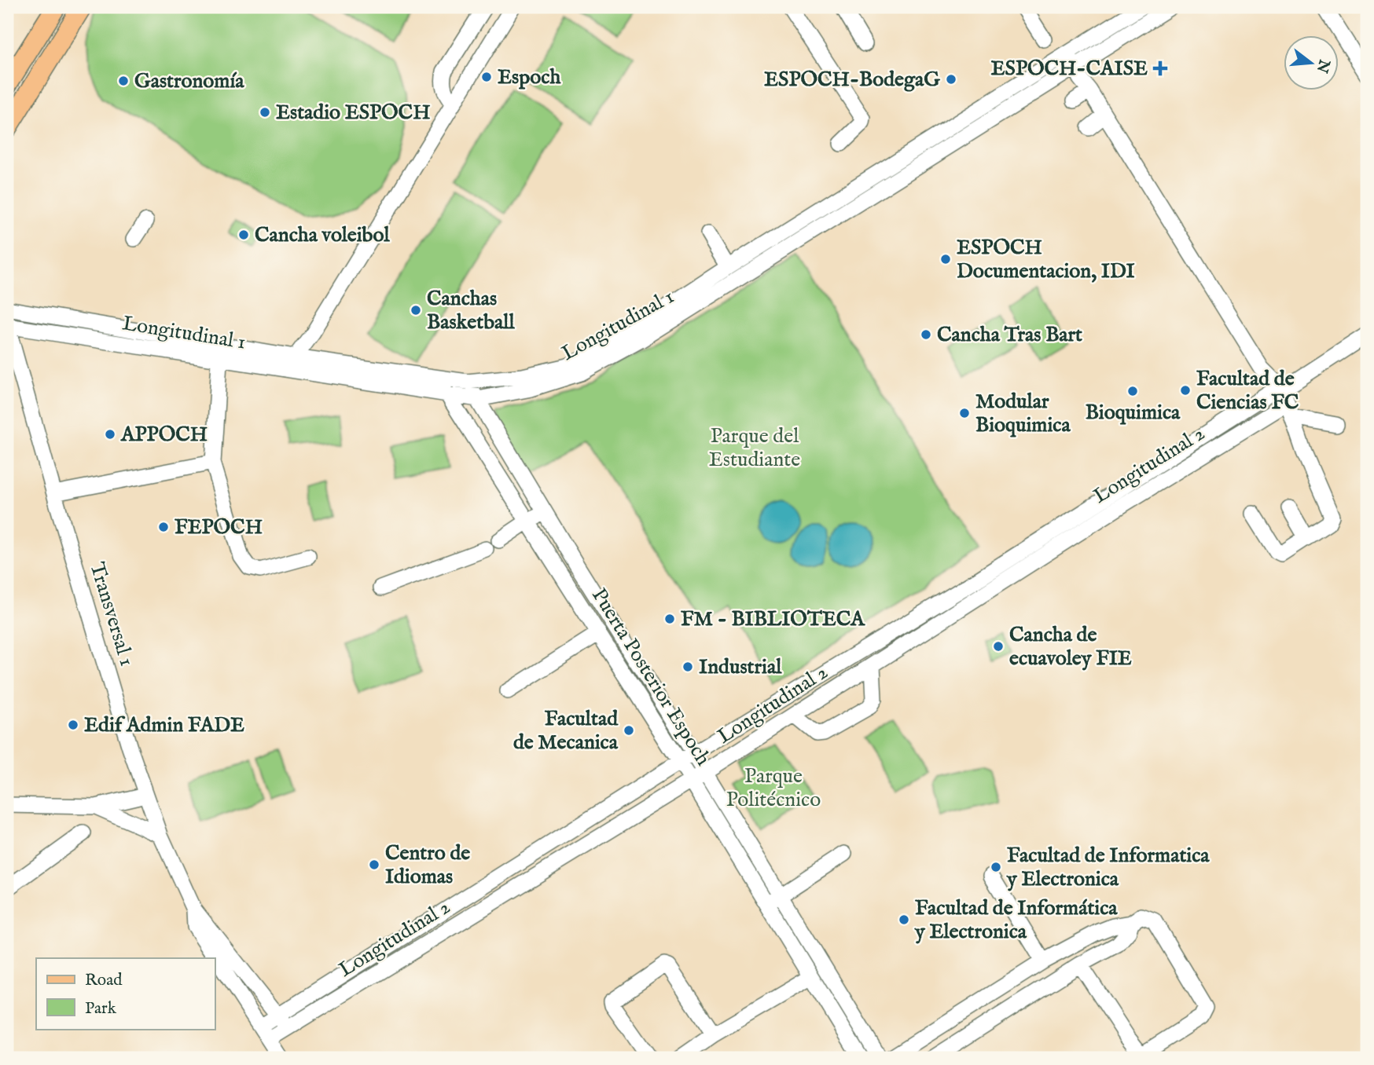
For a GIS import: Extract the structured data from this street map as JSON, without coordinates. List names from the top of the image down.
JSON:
{
  "streets": {
    "street": [
      "Longitudinal 1",
      "Longitudinal 2",
      "Transversal 1",
      "Puerta Posterior Espoch"
    ]
  },
  "crossings": [
    ["Longitudinal 1", "Transversal 1"],
    ["Longitudinal 1", "Puerta Posterior Espoch"],
    ["Longitudinal 2", "Transversal 1"],
    ["Longitudinal 2", "Puerta Posterior Espoch"]
  ],
  "parks": ["Parque del Estudiante", "Parque Politécnico"],
  "places": {
    "health": ["ESPOCH-CAISE"],
    "other": [
      "Espoch",
      "ESPOCH-BodegaG",
      "Gastronomía",
      "Estadio ESPOCH",
      "Cancha voleibol",
      "ESPOCH Documentacion, IDI",
      "Canchas Basketball",
      "Cancha Tras Bart",
      "Facultad de Ciencias FC",
      "Bioquimica",
      "Modular Bioquimica",
      "APPOCH",
      "FEPOCH",
      "FM - BIBLIOTECA",
      "Cancha de ecuavoley FIE",
      "Industrial",
      "Edif Admin FADE",
      "Facultad de Mecanica",
      "Centro de Idiomas",
      "Facultad de Informatica y Electronica",
      "Facultad de Informática y Electronica"
    ]
  },
  "legend": ["Road", "Park"],
  "north": "right"
}
